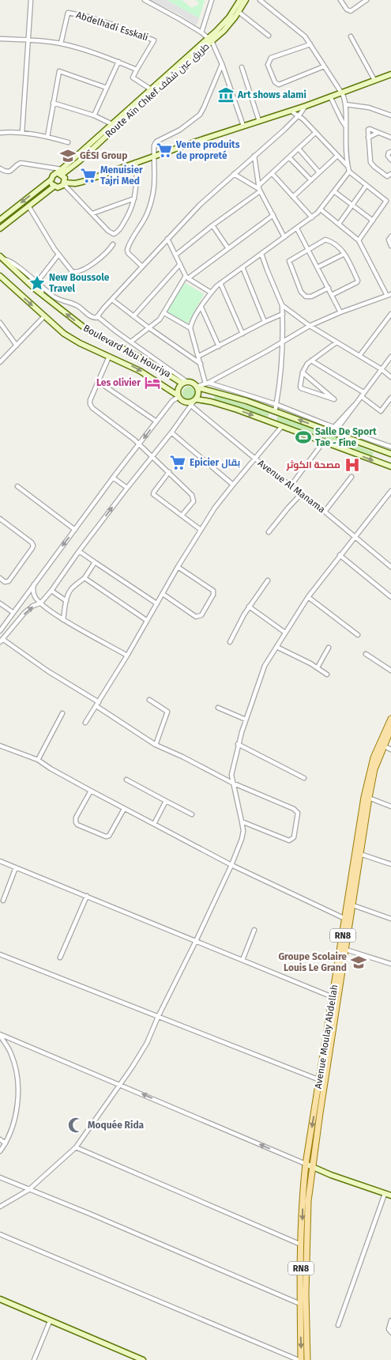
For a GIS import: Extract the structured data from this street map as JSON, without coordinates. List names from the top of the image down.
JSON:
{
  "streets": {
    "main road": [
      "Route Aïn Chkef طريق عين شقف",
      "Boulevard Abu Houriya",
      "RN8",
      "Avenue Moulay Abdellah"
    ],
    "street": ["Abdelhadi Esskali", "Avenue Al Manama"]
  },
  "crossings": [
    ["Boulevard Abu Houriya", "Avenue Al Manama"]
  ],
  "places": {
    "museum": ["Art shows alami"],
    "supermarket": ["Vente produits de propreté", "Menuisier Tajri Med", "Epicier بقال"],
    "school or university": ["GÉSI Group", "Groupe Scolaire Louis Le Grand"],
    "place": ["New Boussole Travel"],
    "hotel": ["Les olivier"],
    "sports": ["Salle De Sport Tae - Fine"],
    "hospital": ["مصحة الكوثر"],
    "mosque": ["Moquée Rida"]
  }
}
